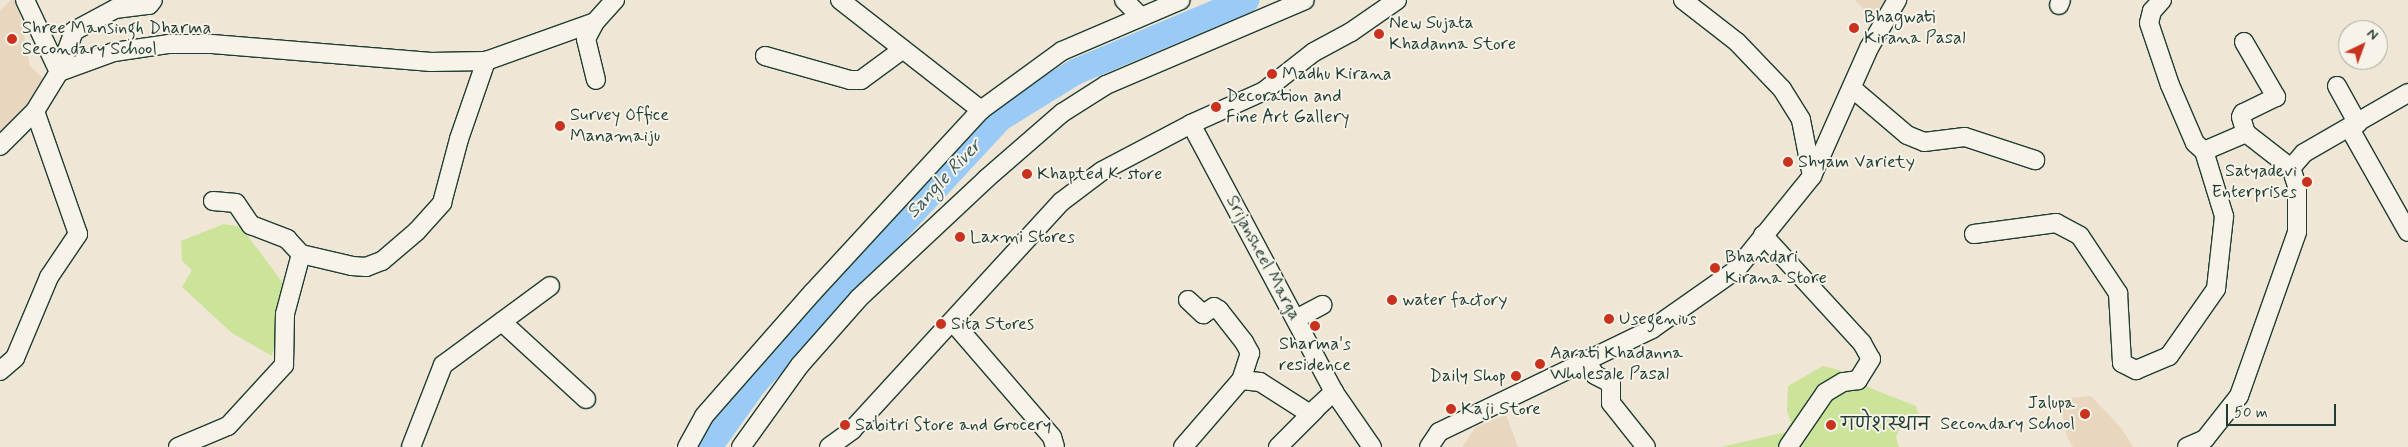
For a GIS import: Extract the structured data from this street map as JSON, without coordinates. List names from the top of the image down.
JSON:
{
  "streets": {
    "street": ["Srijansheel Marga"]
  },
  "water": ["Sangle River"],
  "places": [
    "Bhagwati Kirana Pasal",
    "New Sujata Khadanna Store",
    "Shree Mansingh Dharma Secondary School",
    "Madhu Kirana",
    "Decoration and Fine Art Gallery",
    "Survey Office Manamaiju",
    "Shyam Variety",
    "Khapted K. store",
    "Satyadevi Enterprises",
    "Laxmi Stores",
    "Bhandari Kirana Store",
    "water factory",
    "Usegenius",
    "Sita Stores",
    "Sharma's residence",
    "Aarati Khadanna Wholesale Pasal",
    "Daily Shop",
    "Kaji Store",
    "Jalupa Secondary School",
    "Sabitri Store and Grocery",
    "गणेशस्थान"
  ],
  "scale_bar": "50 m",
  "north": "top right"
}
